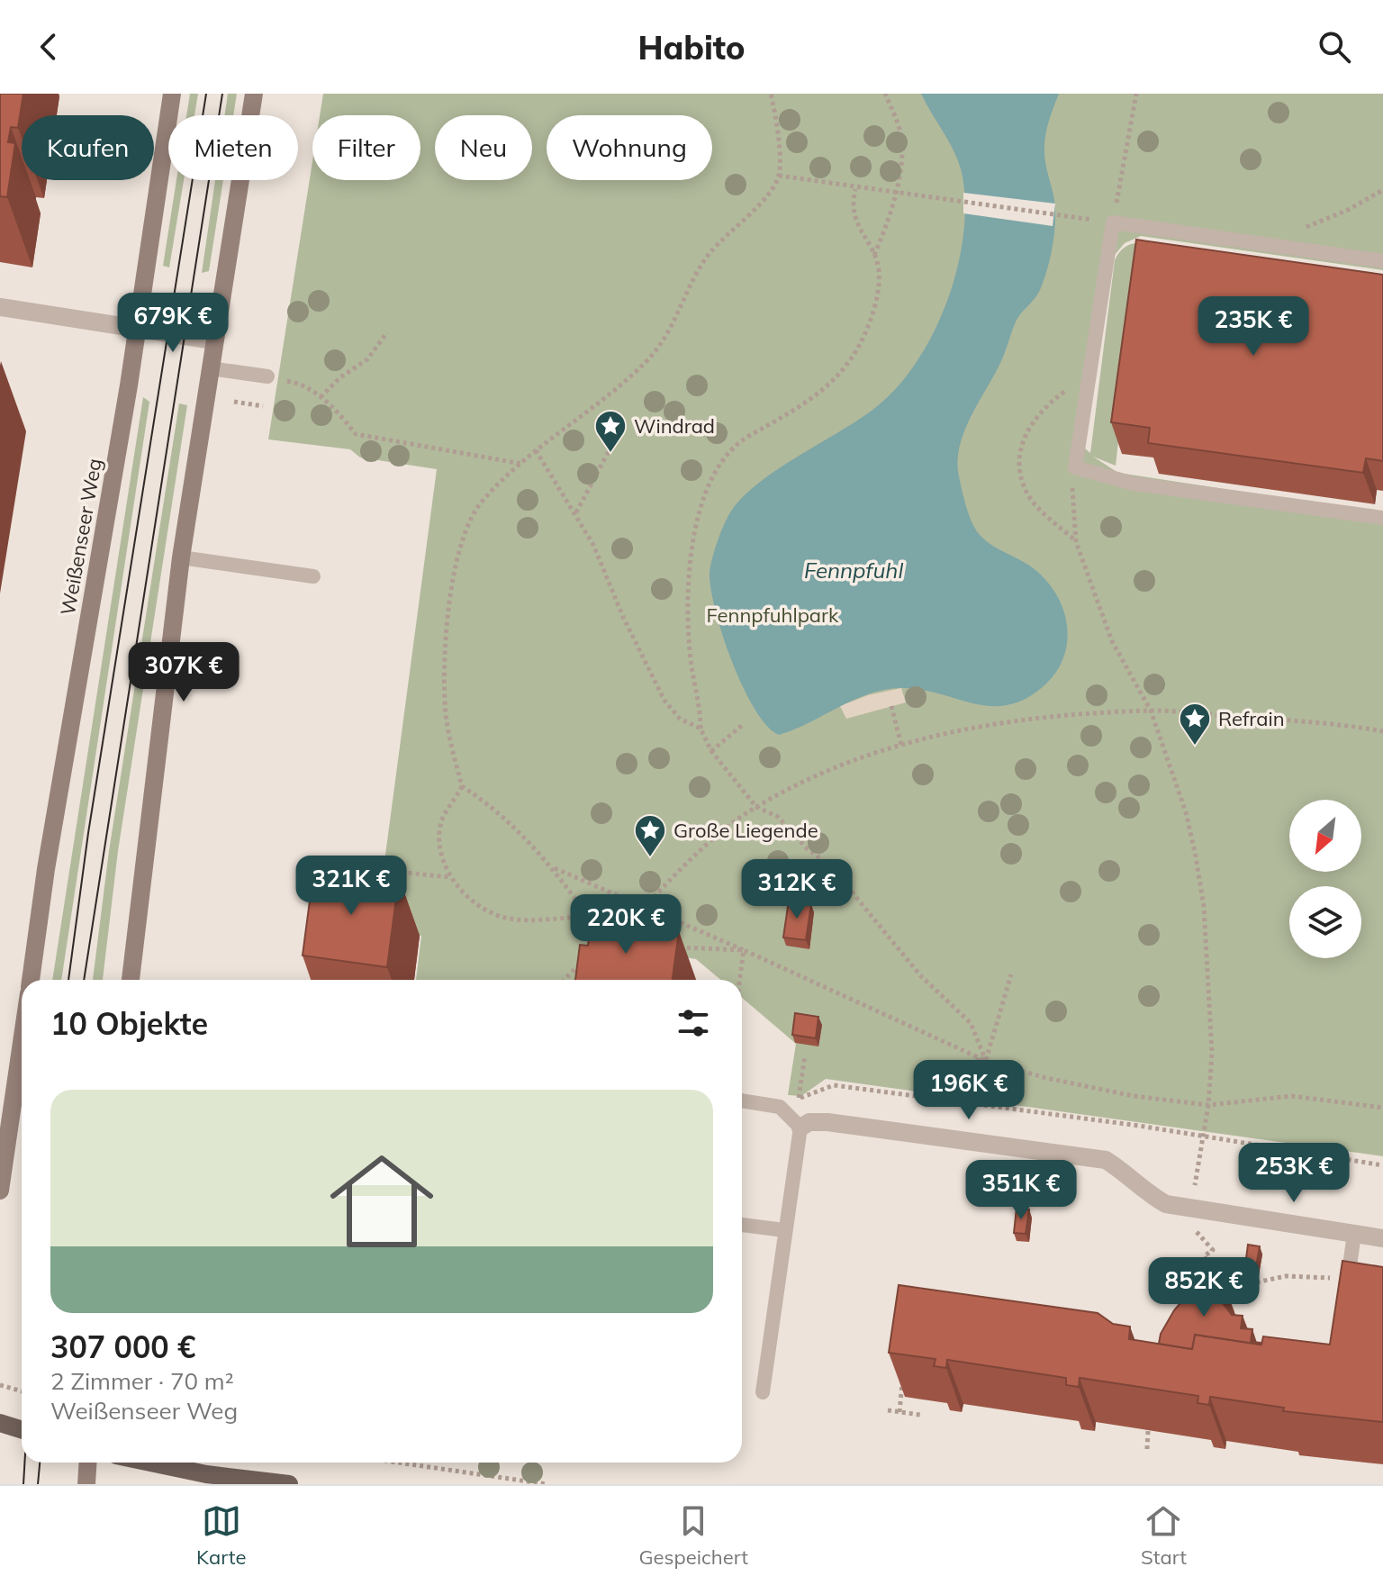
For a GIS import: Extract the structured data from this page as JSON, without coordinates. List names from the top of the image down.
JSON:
{
  "streets": {
    "main road": ["Weißenseer Weg"]
  },
  "water": ["Fennpfuhl"],
  "parks": ["Fennpfuhlpark"],
  "places": {
    "place": ["Windrad", "Refrain", "Große Liegende"]
  },
  "north": "bottom left",
  "page": {
    "header": "Habito",
    "chip": [
      "Kaufen",
      "Mieten",
      "Filter",
      "Neu",
      "Wohnung"
    ],
    "price": [
      "679K €",
      "235K €",
      "307K €",
      "321K €",
      "312K €",
      "220K €",
      "196K €",
      "253K €",
      "351K €",
      "852K €"
    ],
    "heading": "10 Objekte",
    "list": [
      {
        "name": "307 000 €",
        "note": "2 Zimmer · 70 m² · Weißenseer Weg"
      }
    ],
    "tabs": ["Karte", "Gespeichert", "Start"]
  }
}
